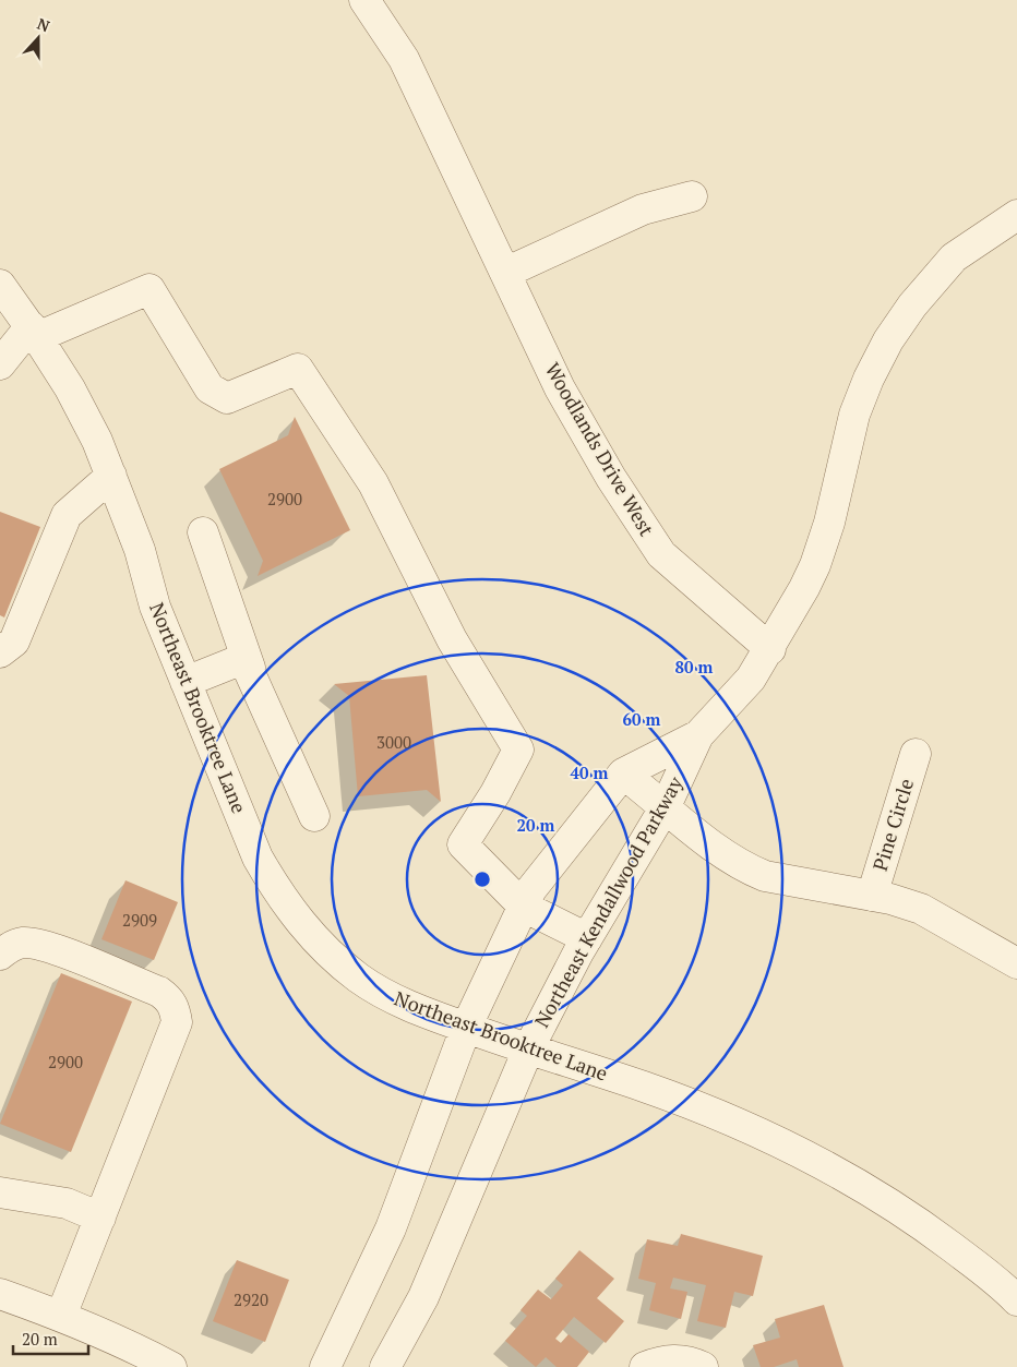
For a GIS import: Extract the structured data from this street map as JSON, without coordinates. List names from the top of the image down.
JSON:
{
  "streets": {
    "street": [
      "Woodlands Drive West",
      "Northeast Brooktree Lane",
      "Pine Circle",
      "Northeast Kendallwood Parkway"
    ]
  },
  "crossings": [
    ["Woodlands Drive West", "Northeast Kendallwood Parkway"],
    ["Northeast Brooktree Lane", "Northeast Kendallwood Parkway"]
  ],
  "house_numbers": [
    "2900",
    "3000",
    "2909",
    "2900",
    "2920"
  ],
  "scale_bar": "20 m",
  "north": "top",
  "rings": [
    "80 m",
    "60 m",
    "40 m",
    "20 m"
  ]
}
